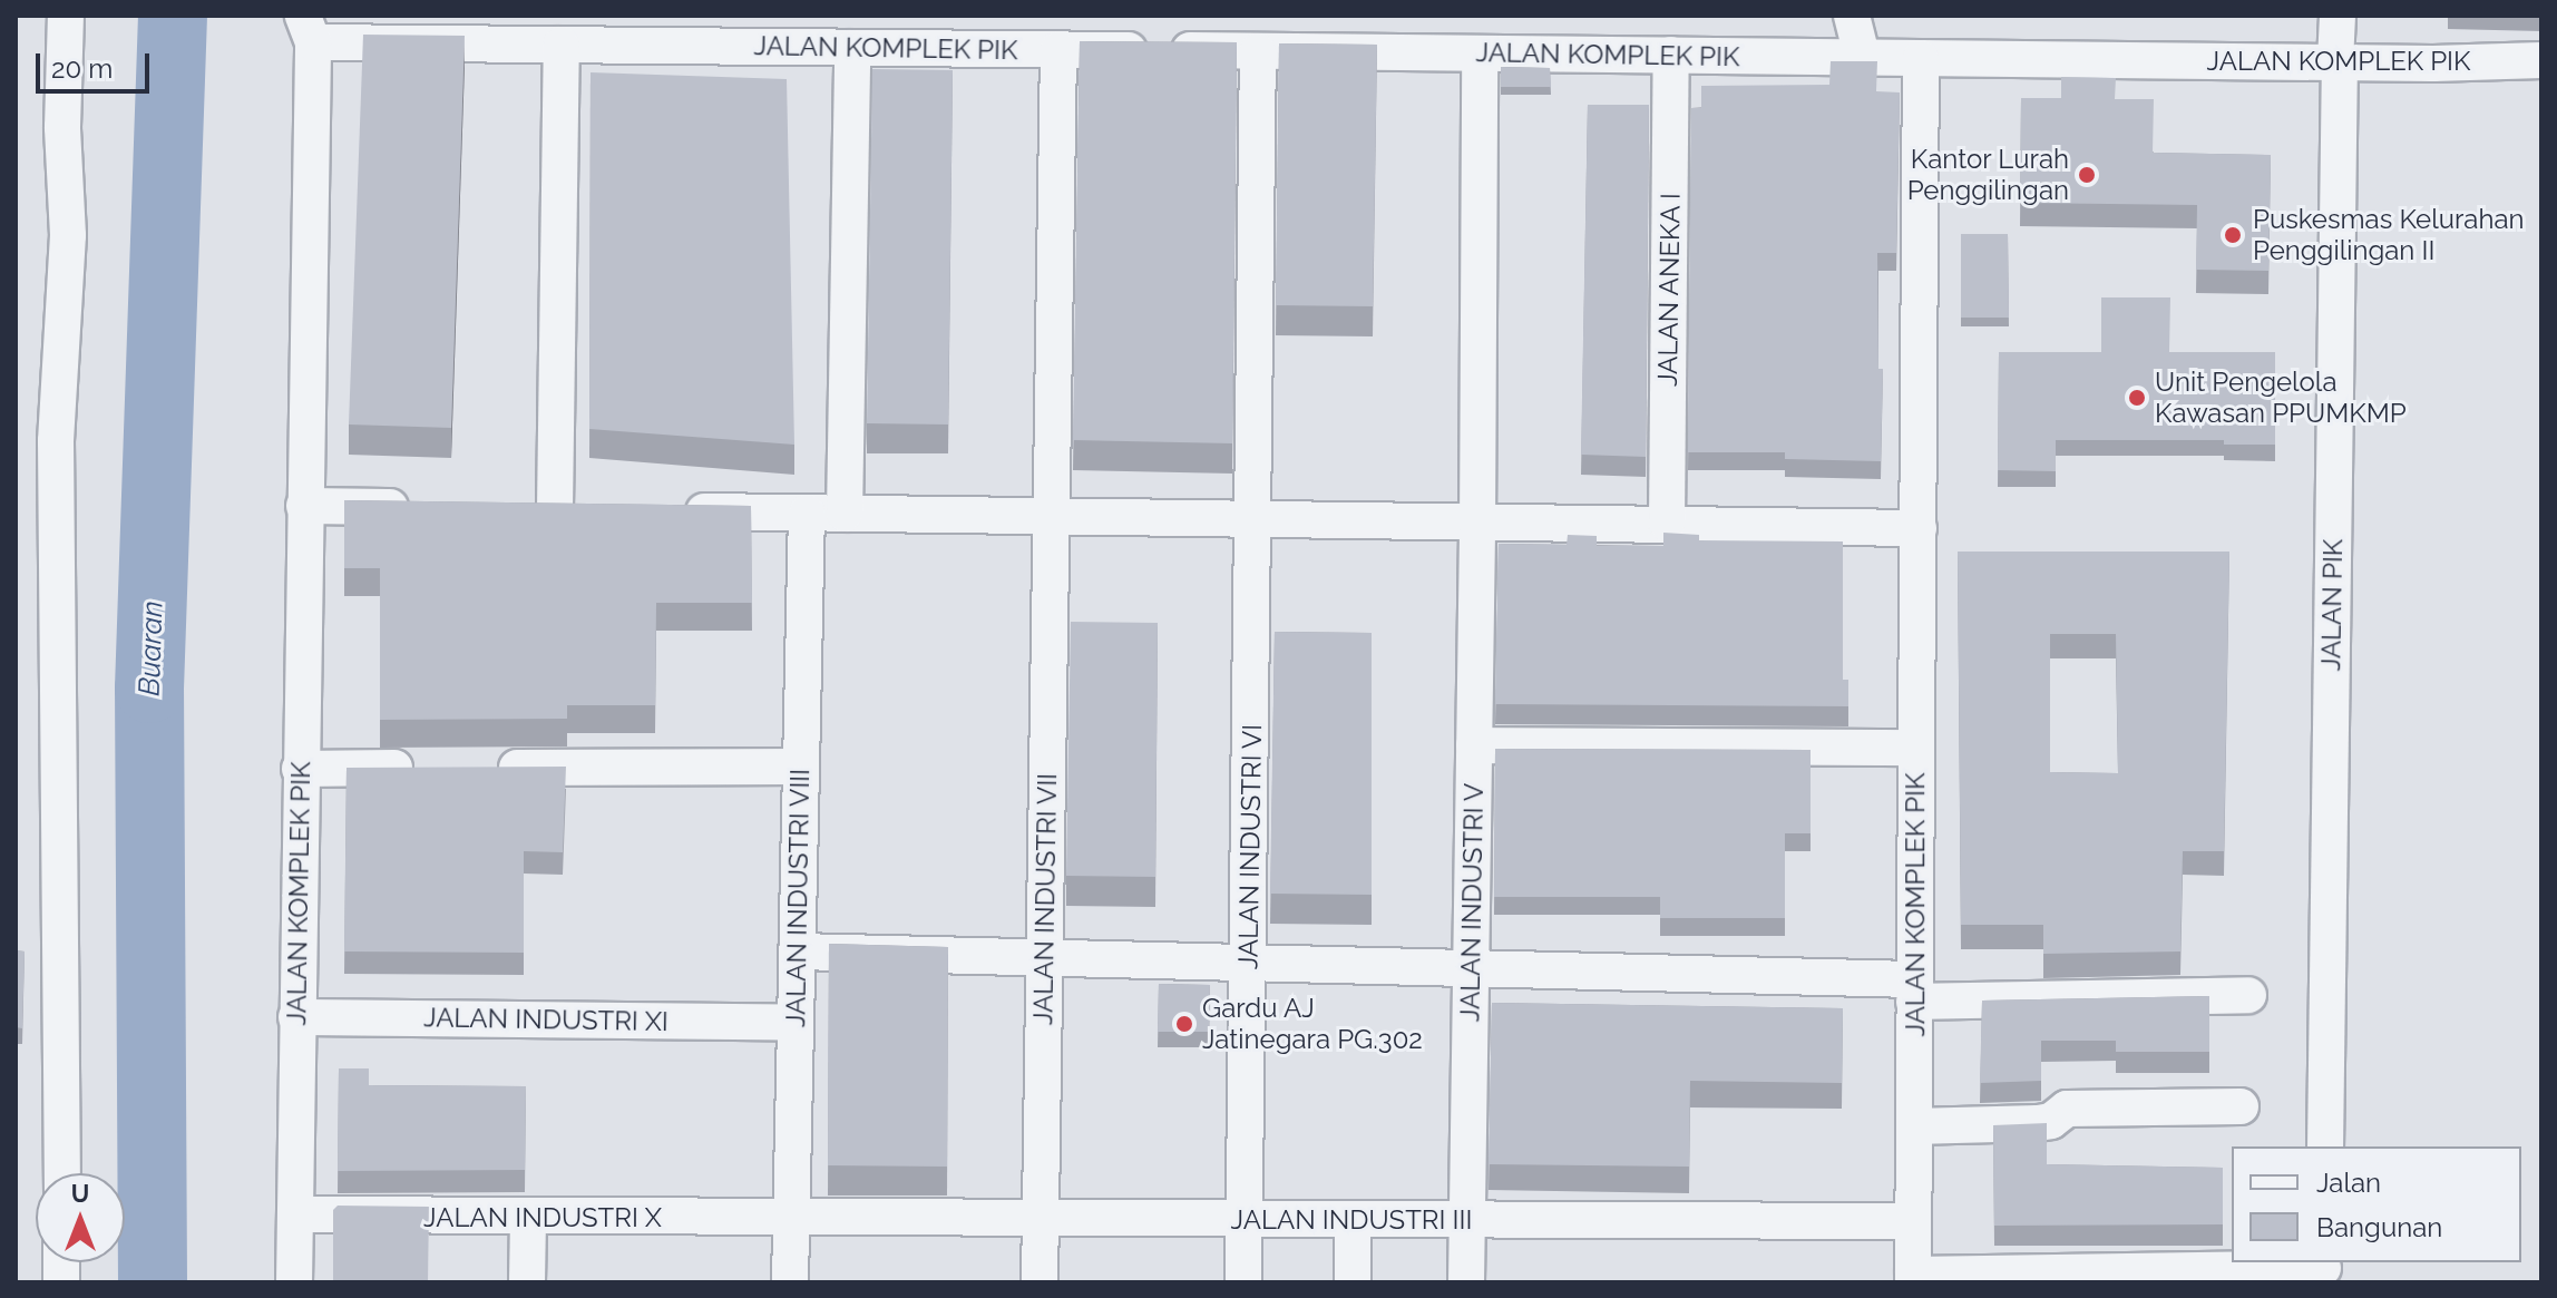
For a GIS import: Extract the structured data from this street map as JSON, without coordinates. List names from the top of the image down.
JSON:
{
  "streets": {
    "street": [
      "JALAN KOMPLEK PIK",
      "JALAN ANEKA I",
      "JALAN PIK",
      "JALAN INDUSTRI VI",
      "JALAN INDUSTRI VIII",
      "JALAN INDUSTRI VII",
      "JALAN INDUSTRI V",
      "JALAN INDUSTRI XI",
      "JALAN INDUSTRI X",
      "JALAN INDUSTRI III"
    ]
  },
  "crossings": [
    ["JALAN KOMPLEK PIK", "JALAN ANEKA I"],
    ["JALAN KOMPLEK PIK", "JALAN PIK"],
    ["JALAN KOMPLEK PIK", "JALAN INDUSTRI VI"],
    ["JALAN KOMPLEK PIK", "JALAN INDUSTRI VII"],
    ["JALAN KOMPLEK PIK", "JALAN INDUSTRI V"],
    ["JALAN KOMPLEK PIK", "JALAN INDUSTRI XI"],
    ["JALAN KOMPLEK PIK", "JALAN INDUSTRI X"],
    ["JALAN KOMPLEK PIK", "JALAN INDUSTRI III"],
    ["JALAN INDUSTRI VI", "JALAN INDUSTRI III"],
    ["JALAN INDUSTRI VIII", "JALAN INDUSTRI XI"],
    ["JALAN INDUSTRI VIII", "JALAN INDUSTRI X"],
    ["JALAN INDUSTRI VIII", "JALAN INDUSTRI III"],
    ["JALAN INDUSTRI VII", "JALAN INDUSTRI III"],
    ["JALAN INDUSTRI V", "JALAN INDUSTRI III"],
    ["JALAN INDUSTRI X", "JALAN INDUSTRI III"]
  ],
  "water": ["Buaran"],
  "places": [
    "Kantor Lurah Penggilingan",
    "Puskesmas Kelurahan Penggilingan II",
    "Unit Pengelola Kawasan PPUMKMP",
    "Gardu AJ Jatinegara PG.302"
  ],
  "legend": ["Jalan", "Bangunan"],
  "scale_bar": "20 m",
  "north": "top"
}
